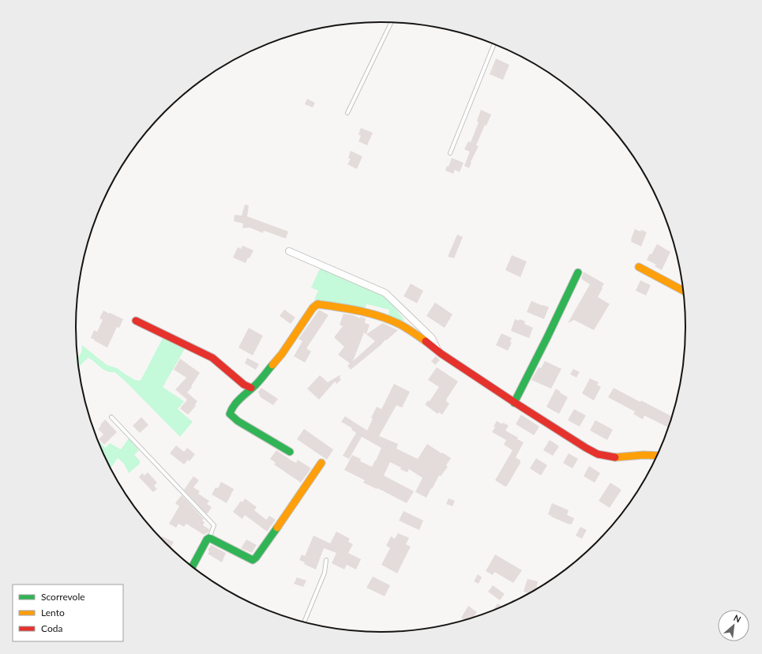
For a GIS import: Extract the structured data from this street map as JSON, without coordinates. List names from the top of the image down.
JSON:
{
  "legend": ["Scorrevole", "Lento", "Coda"],
  "north": "top right"
}
